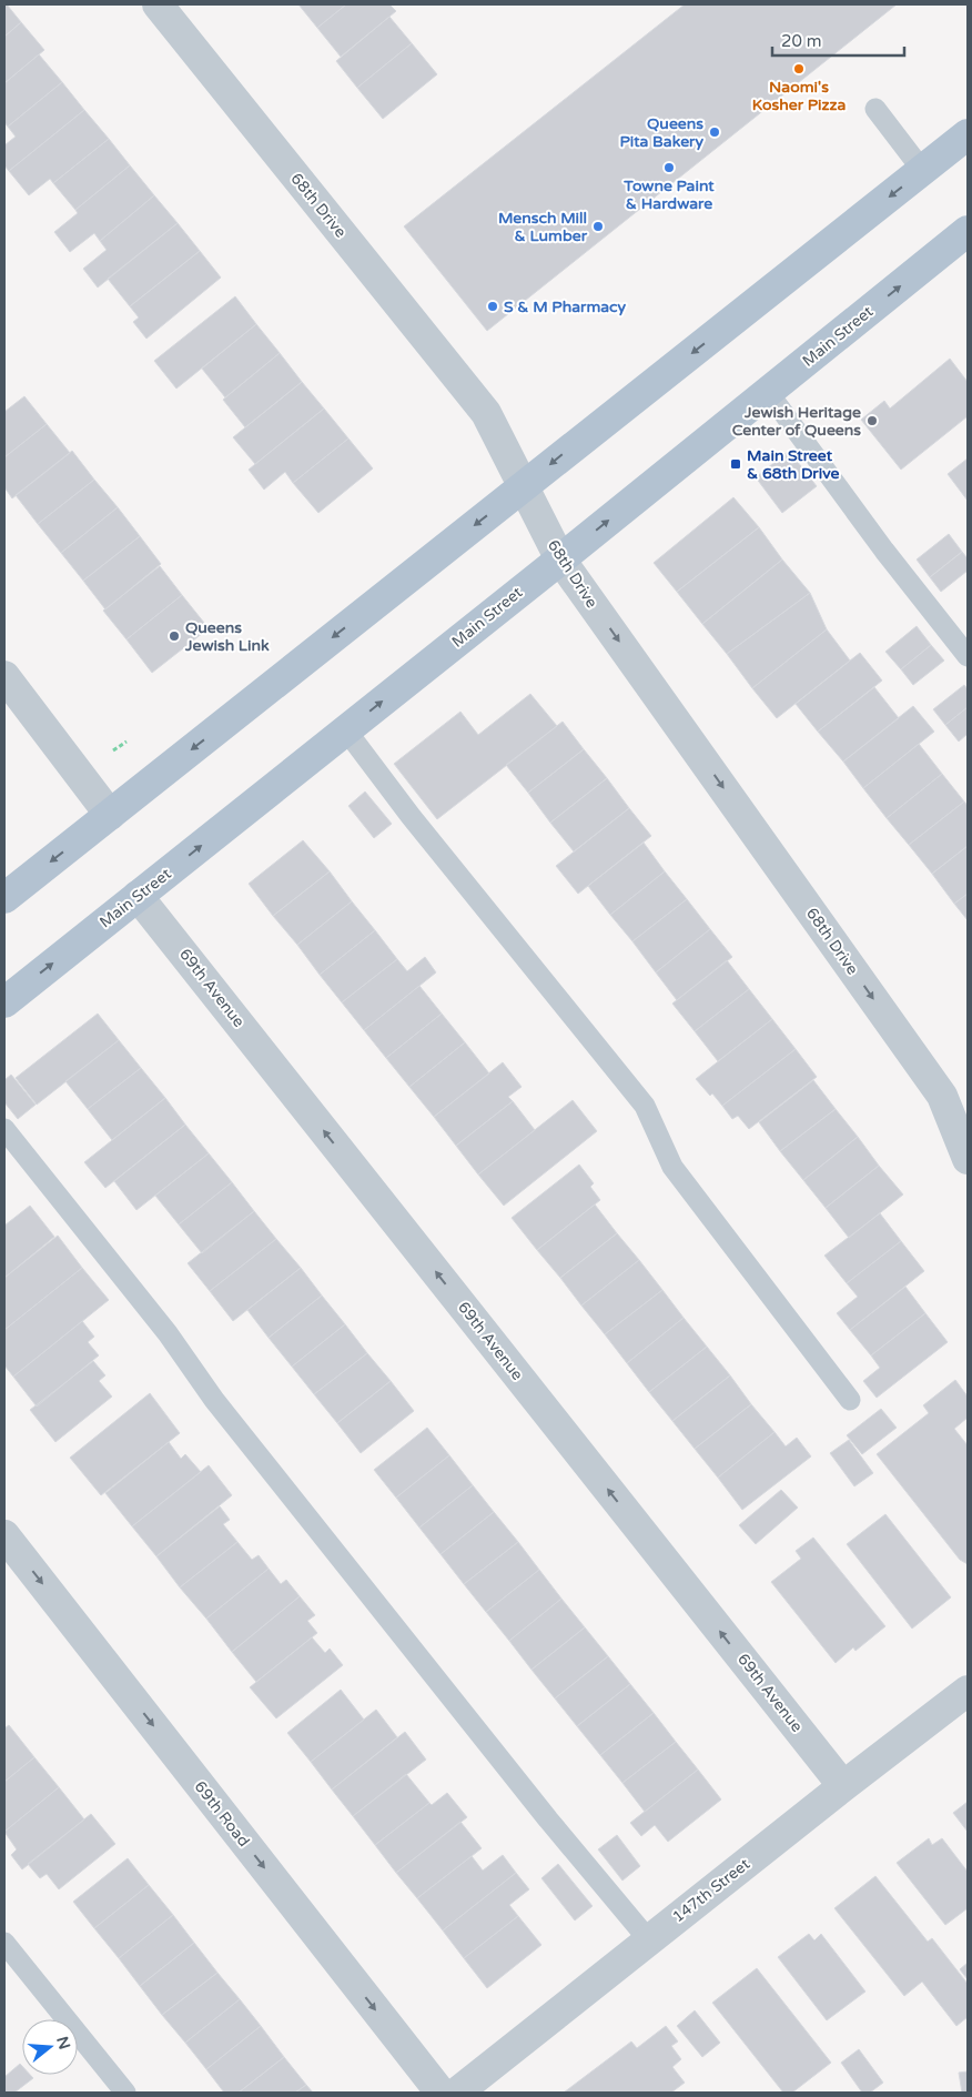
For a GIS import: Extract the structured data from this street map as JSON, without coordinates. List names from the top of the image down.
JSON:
{
  "streets": {
    "main road": ["Main Street"],
    "street": [
      "68th Drive",
      "69th Avenue",
      "69th Road",
      "147th Street"
    ]
  },
  "crossings": [
    ["68th Drive", "Main Street"],
    ["Main Street", "69th Avenue"],
    ["69th Avenue", "147th Street"]
  ],
  "one_way": ["68th Drive", "69th Avenue", "69th Road"],
  "places": {
    "other": [
      "Naomi's Kosher Pizza",
      "Queens Pita Bakery",
      "Towne Paint & Hardware",
      "Mensch Mill & Lumber",
      "S & M Pharmacy",
      "Jewish Heritage Center of Queens",
      "Queens Jewish Link"
    ],
    "transit": ["Main Street & 68th Drive"]
  },
  "scale_bar": "20 m",
  "north": "right"
}
